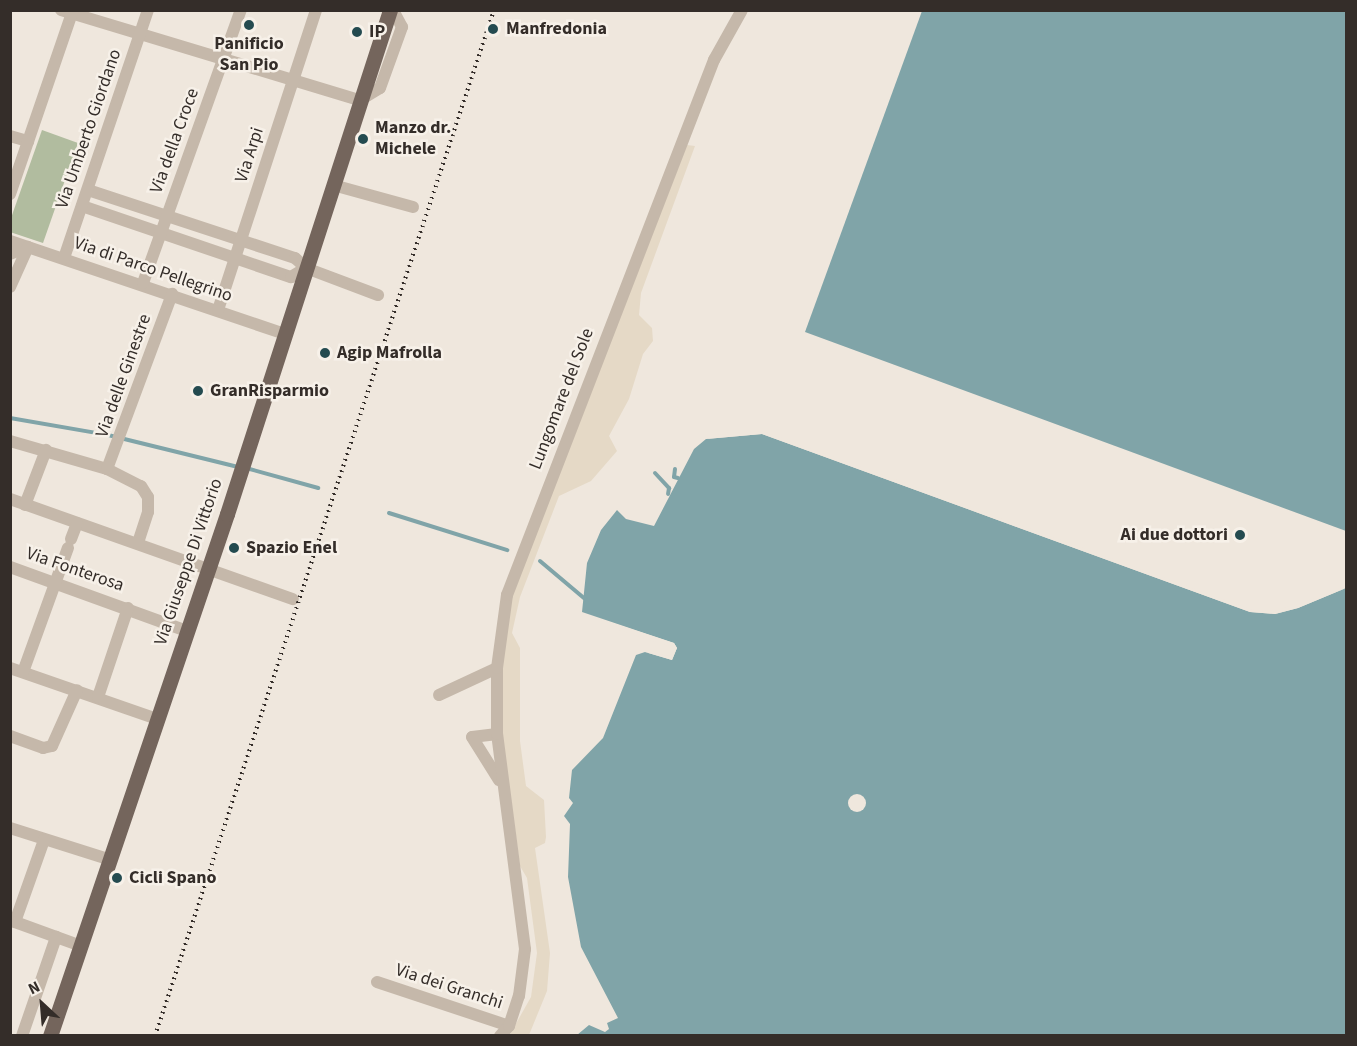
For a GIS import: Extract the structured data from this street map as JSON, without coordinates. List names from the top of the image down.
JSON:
{
  "streets": {
    "main road": ["Via Giuseppe Di Vittorio"],
    "street": [
      "Via Umberto Giordano",
      "Via della Croce",
      "Via Arpi",
      "Via di Parco Pellegrino",
      "Via delle Ginestre",
      "Lungomare del Sole",
      "Via Fonterosa",
      "Via dei Granchi"
    ]
  },
  "crossings": [
    ["Via Umberto Giordano", "Via di Parco Pellegrino"],
    ["Via della Croce", "Via di Parco Pellegrino"],
    ["Via Arpi", "Via di Parco Pellegrino"],
    ["Via di Parco Pellegrino", "Via delle Ginestre"],
    ["Via di Parco Pellegrino", "Via Giuseppe Di Vittorio"],
    ["Lungomare del Sole", "Via dei Granchi"],
    ["Via Giuseppe Di Vittorio", "Via Fonterosa"]
  ],
  "places": [
    "Panificio San Pio",
    "Manfredonia",
    "IP",
    "Manzo dr. Michele",
    "Agip Mafrolla",
    "GranRisparmio",
    "Ai due dottori",
    "Spazio Enel",
    "Cicli Spano"
  ],
  "north": "top left"
}
